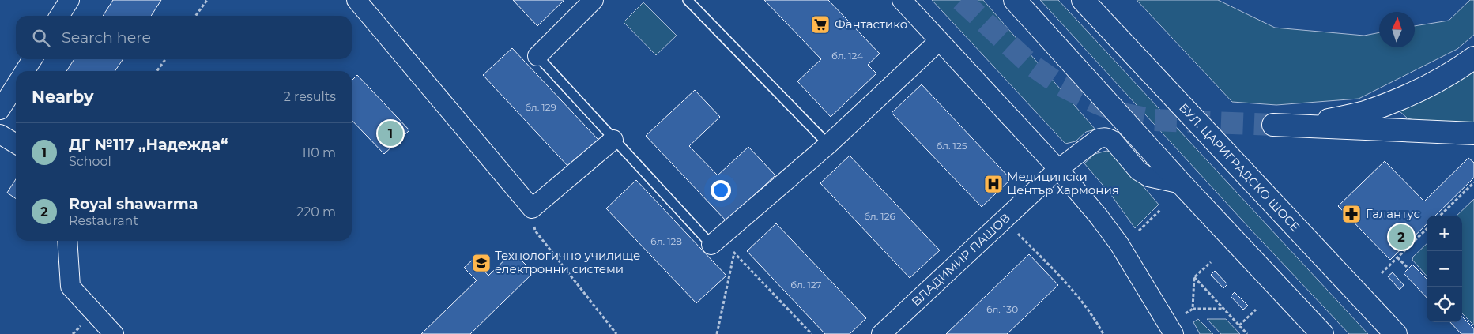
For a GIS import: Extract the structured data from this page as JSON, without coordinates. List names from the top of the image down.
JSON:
{
  "streets": {
    "highway": ["БУЛ. ЦАРИГРАДСКО ШОСЕ"],
    "street": ["ВЛАДИМИР ПАШОВ"]
  },
  "places": {
    "supermarket": ["Фантастико"],
    "hospital": ["Медицински Център Хармония"],
    "pharmacy": ["Галантус"],
    "school or university": ["Технологично училище електронни системи"]
  },
  "house_numbers": [
    "бл. 124",
    "бл. 129",
    "бл. 125",
    "бл. 126",
    "бл. 128",
    "бл. 127",
    "бл. 130"
  ],
  "north": "top",
  "page": {
    "search": "Search here",
    "heading": ["Nearby", "2 results"],
    "pins": ["1", "2"],
    "list": [
      {
        "mark": "1",
        "name": "ДГ №117 „Надежда“",
        "note": "School",
        "value": "110 m"
      },
      {
        "mark": "2",
        "name": "Royal shawarma",
        "note": "Restaurant",
        "value": "220 m"
      }
    ],
    "map_buttons": ["+", "−"]
  }
}
